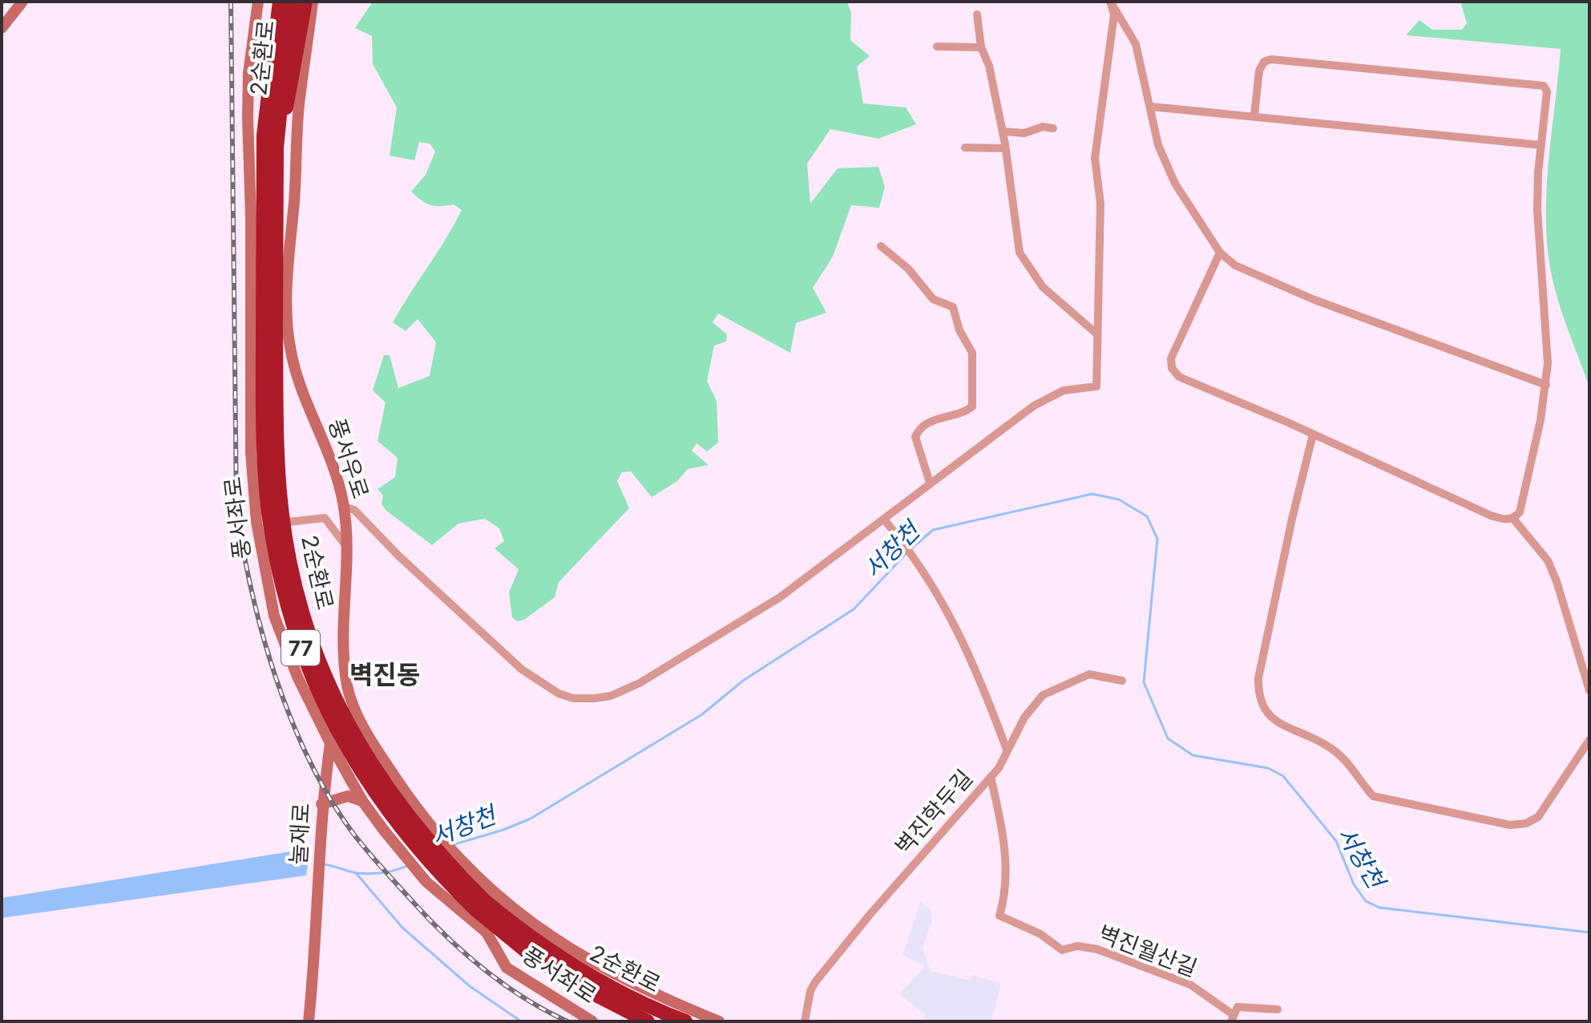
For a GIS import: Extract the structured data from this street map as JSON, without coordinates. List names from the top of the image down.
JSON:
{
  "streets": {
    "highway": ["2순환로", "77"],
    "street": [
      "풍서우로",
      "풍서좌로",
      "벽진학두길",
      "눌재로",
      "벽진월산길"
    ]
  },
  "crossings": [
    ["풍서우로", "눌재로"],
    ["풍서좌로", "눌재로"],
    ["벽진학두길", "벽진월산길"]
  ],
  "districts": ["벽진동"],
  "water": ["서창천"]
}
